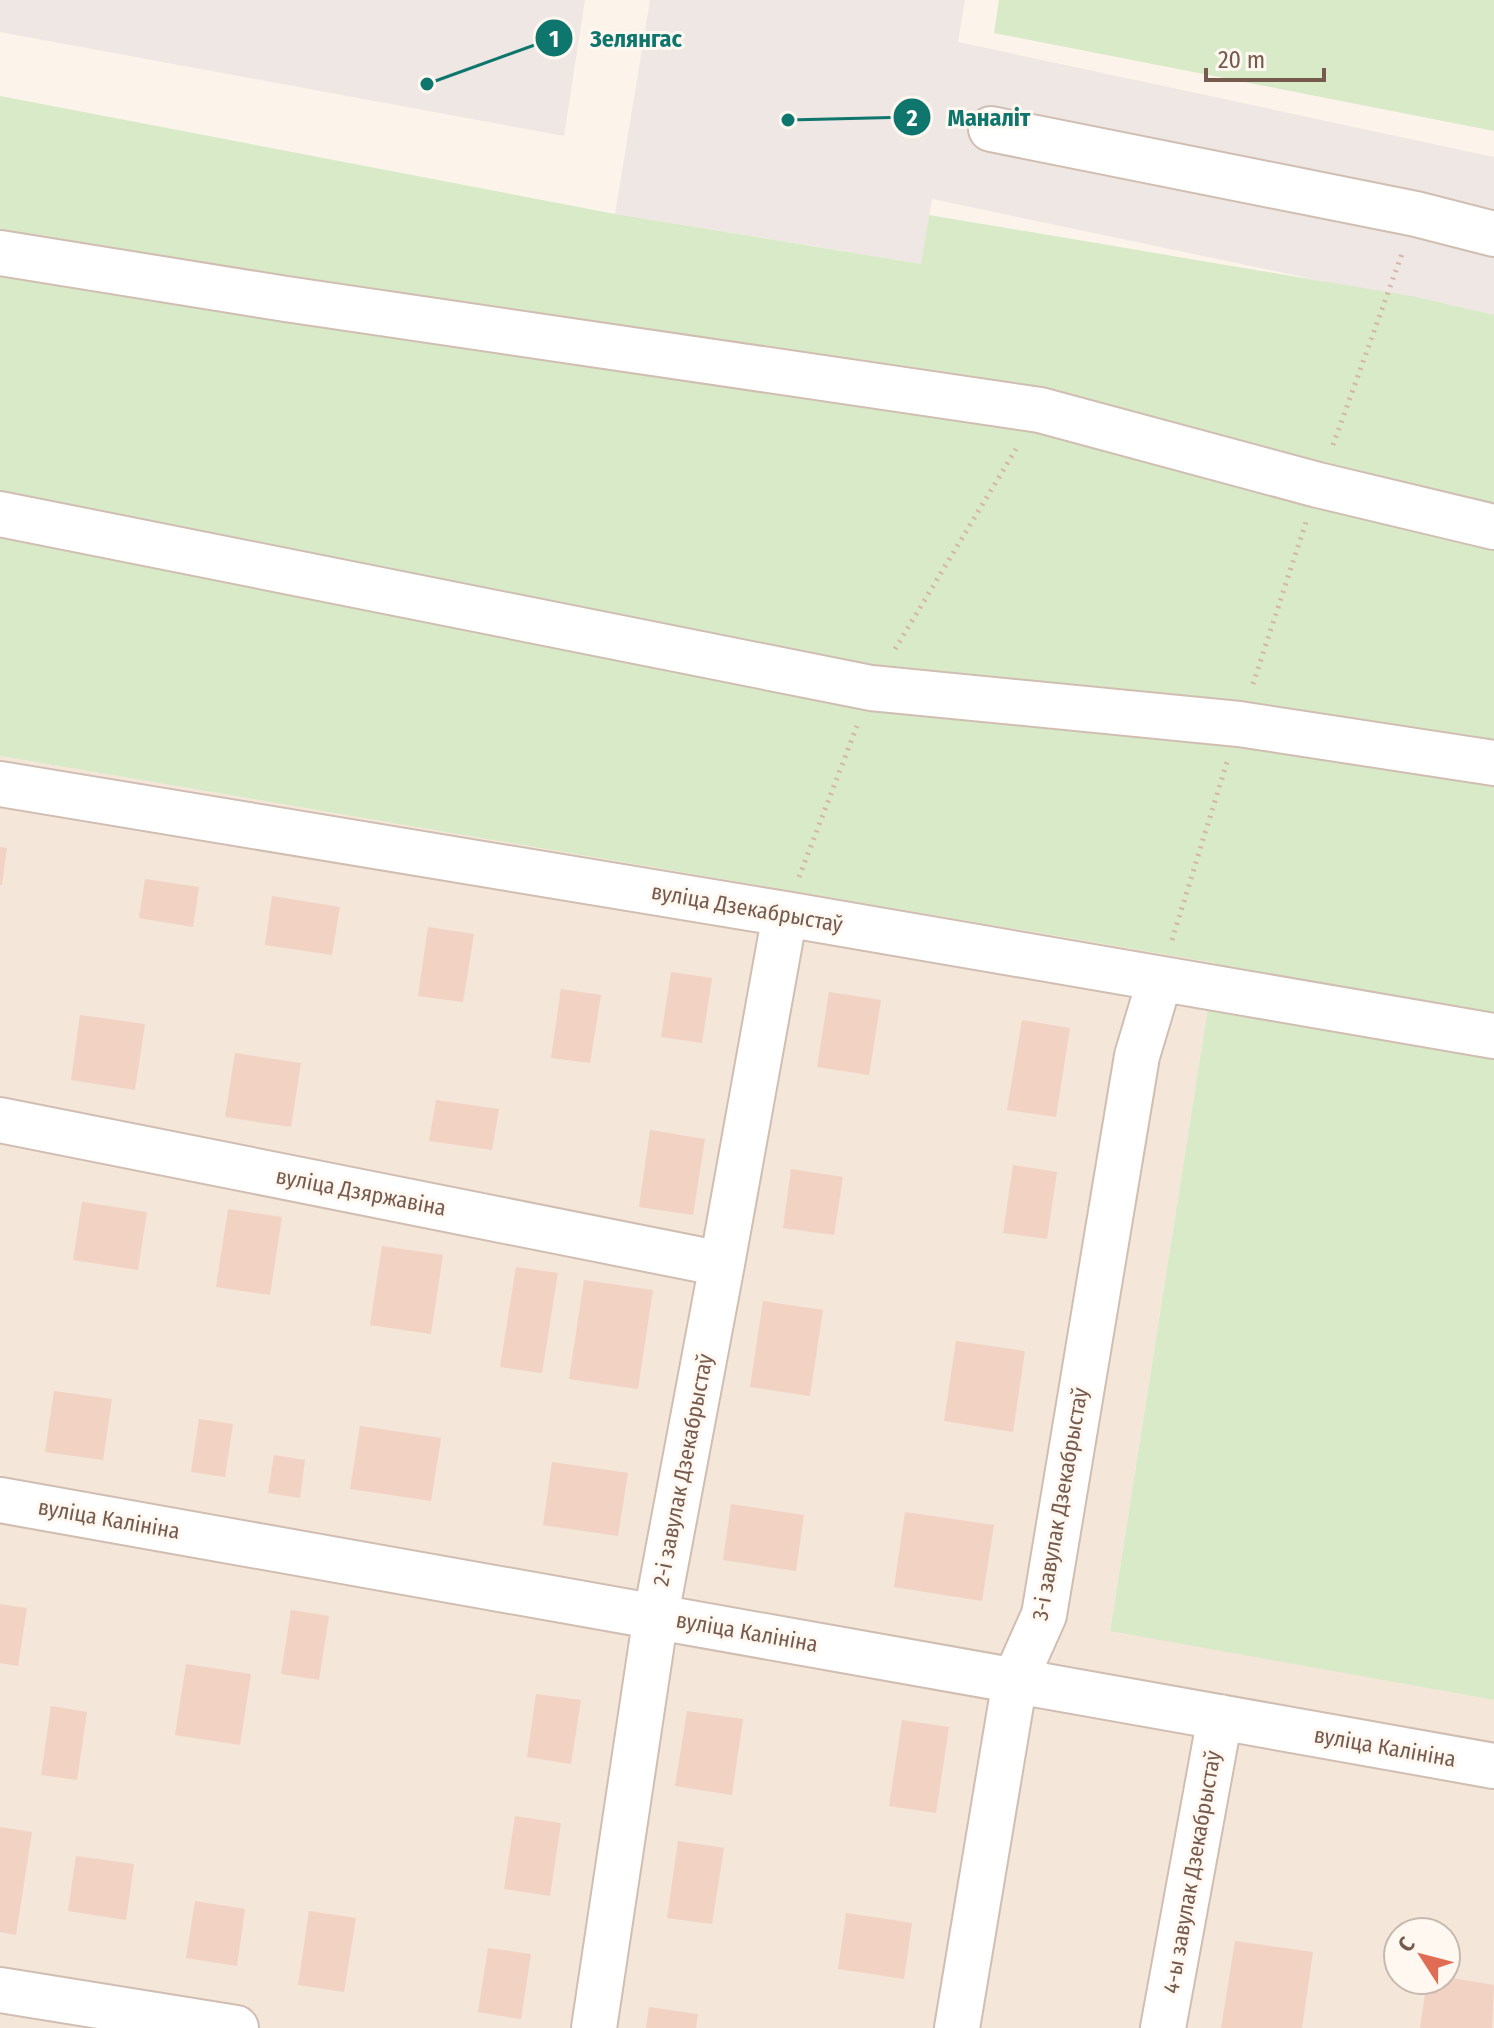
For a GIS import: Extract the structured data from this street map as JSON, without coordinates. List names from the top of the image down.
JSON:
{
  "streets": {
    "street": [
      "вуліца Дзекабрыстаў",
      "вуліца Дзяржавіна",
      "2-і завулак Дзекабрыстаў",
      "3-і завулак Дзекабрыстаў",
      "вуліца Калініна",
      "4-ы завулак Дзекабрыстаў"
    ]
  },
  "crossings": [
    ["вуліца Дзекабрыстаў", "2-і завулак Дзекабрыстаў"],
    ["вуліца Дзекабрыстаў", "3-і завулак Дзекабрыстаў"],
    ["вуліца Дзяржавіна", "2-і завулак Дзекабрыстаў"],
    ["2-і завулак Дзекабрыстаў", "вуліца Калініна"],
    ["3-і завулак Дзекабрыстаў", "вуліца Калініна"],
    ["вуліца Калініна", "4-ы завулак Дзекабрыстаў"]
  ],
  "places": ["Зелянгас", "Маналіт"],
  "scale_bar": "20 m",
  "north": "top left"
}
